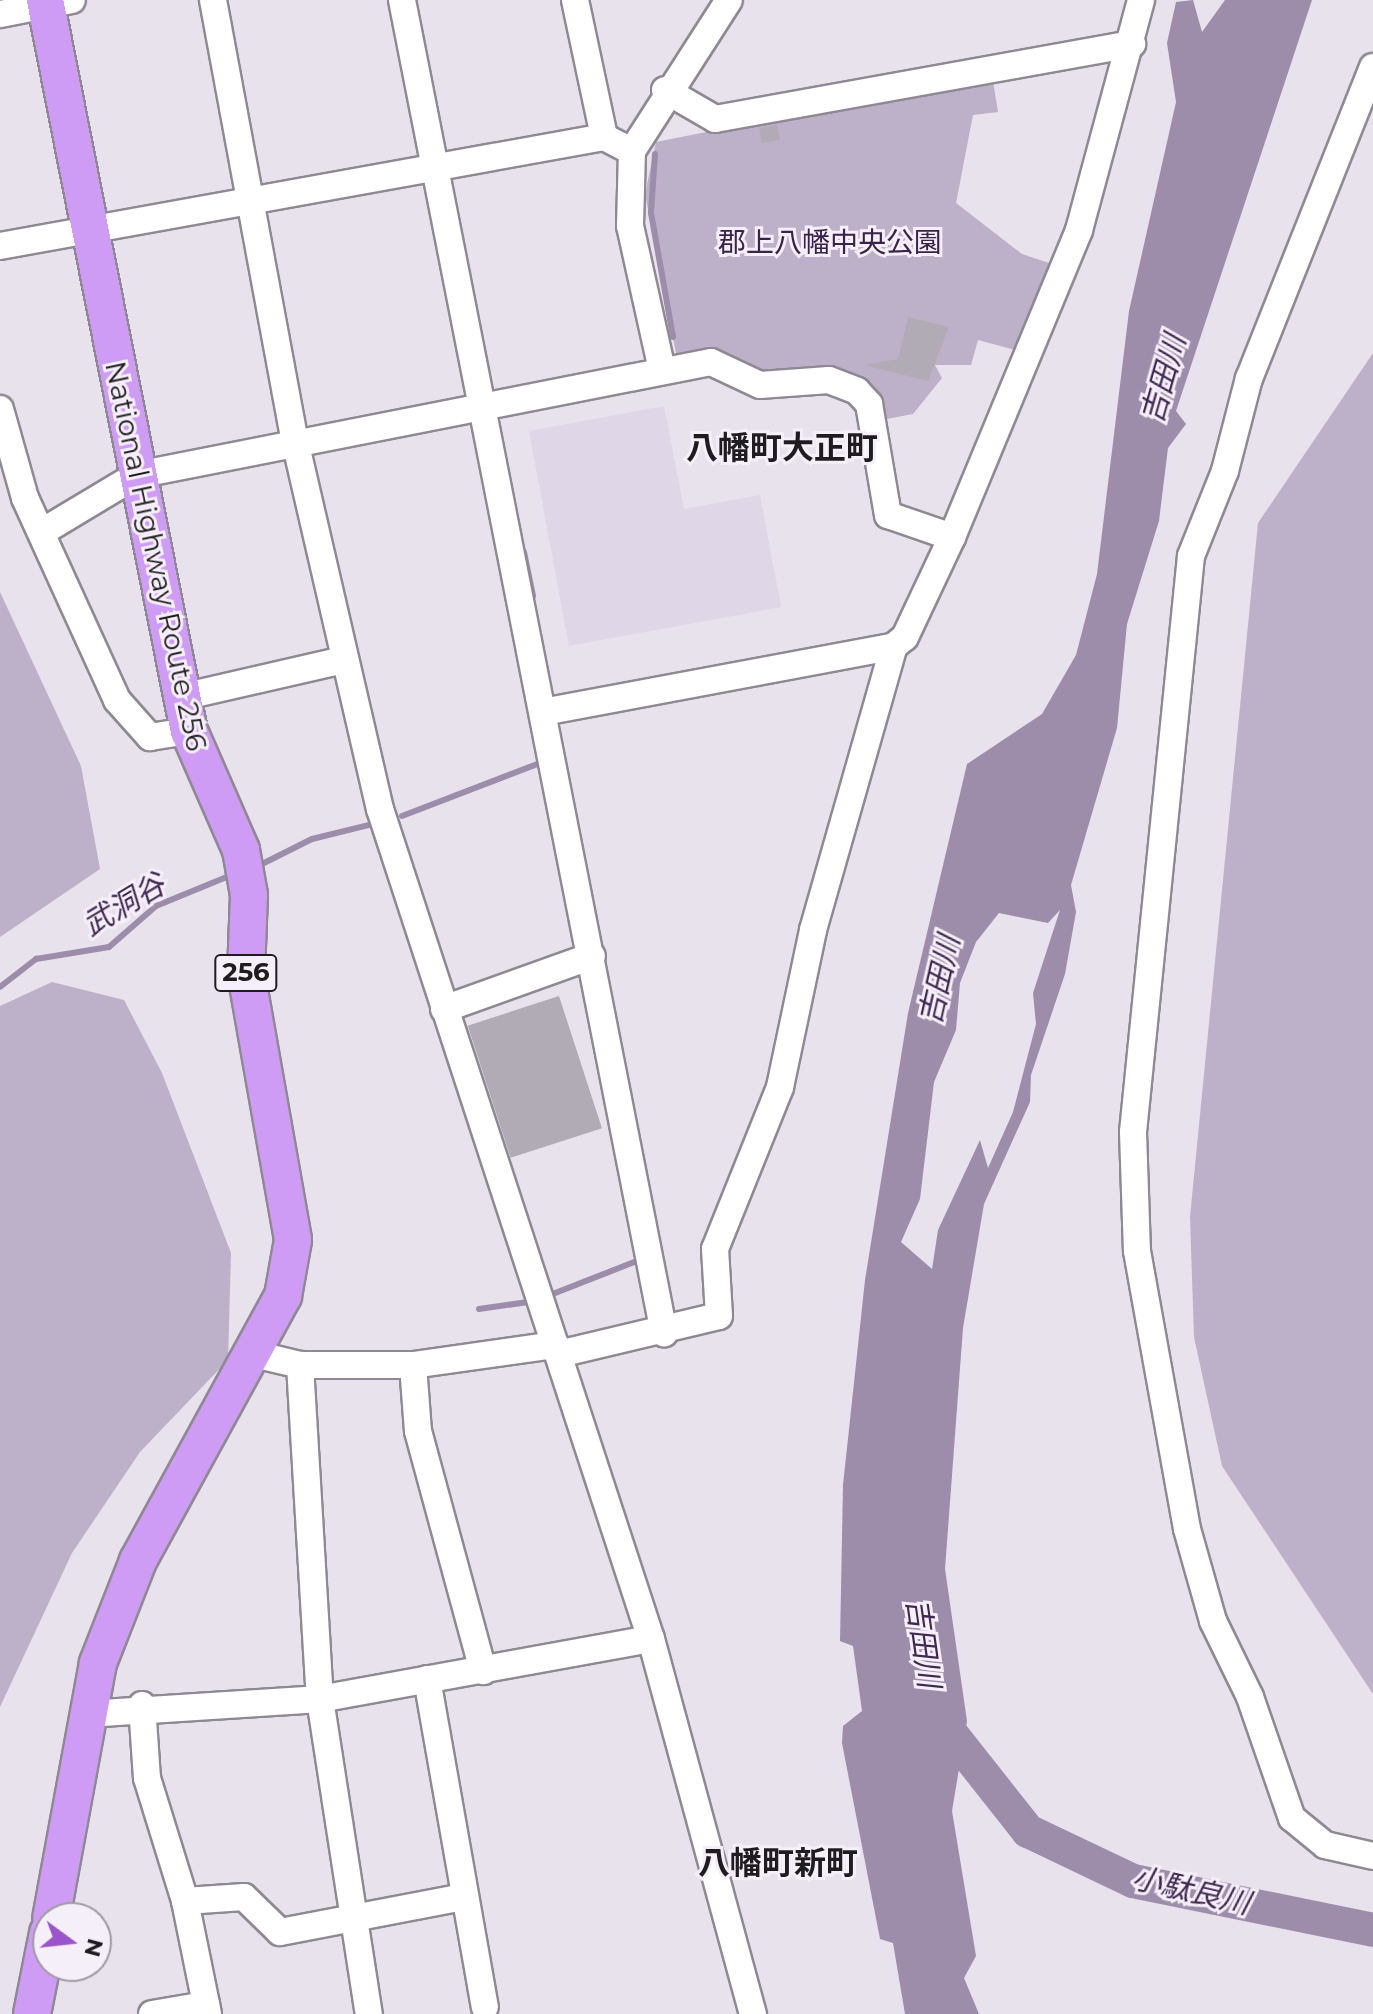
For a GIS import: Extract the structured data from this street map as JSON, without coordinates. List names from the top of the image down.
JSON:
{
  "streets": {
    "highway": ["National Highway Route 256", "256"]
  },
  "districts": ["八幡町大正町", "八幡町新町"],
  "water": ["吉田川", "武洞谷", "小駄良川"],
  "parks": ["郡上八幡中央公園"],
  "north": "right"
}
